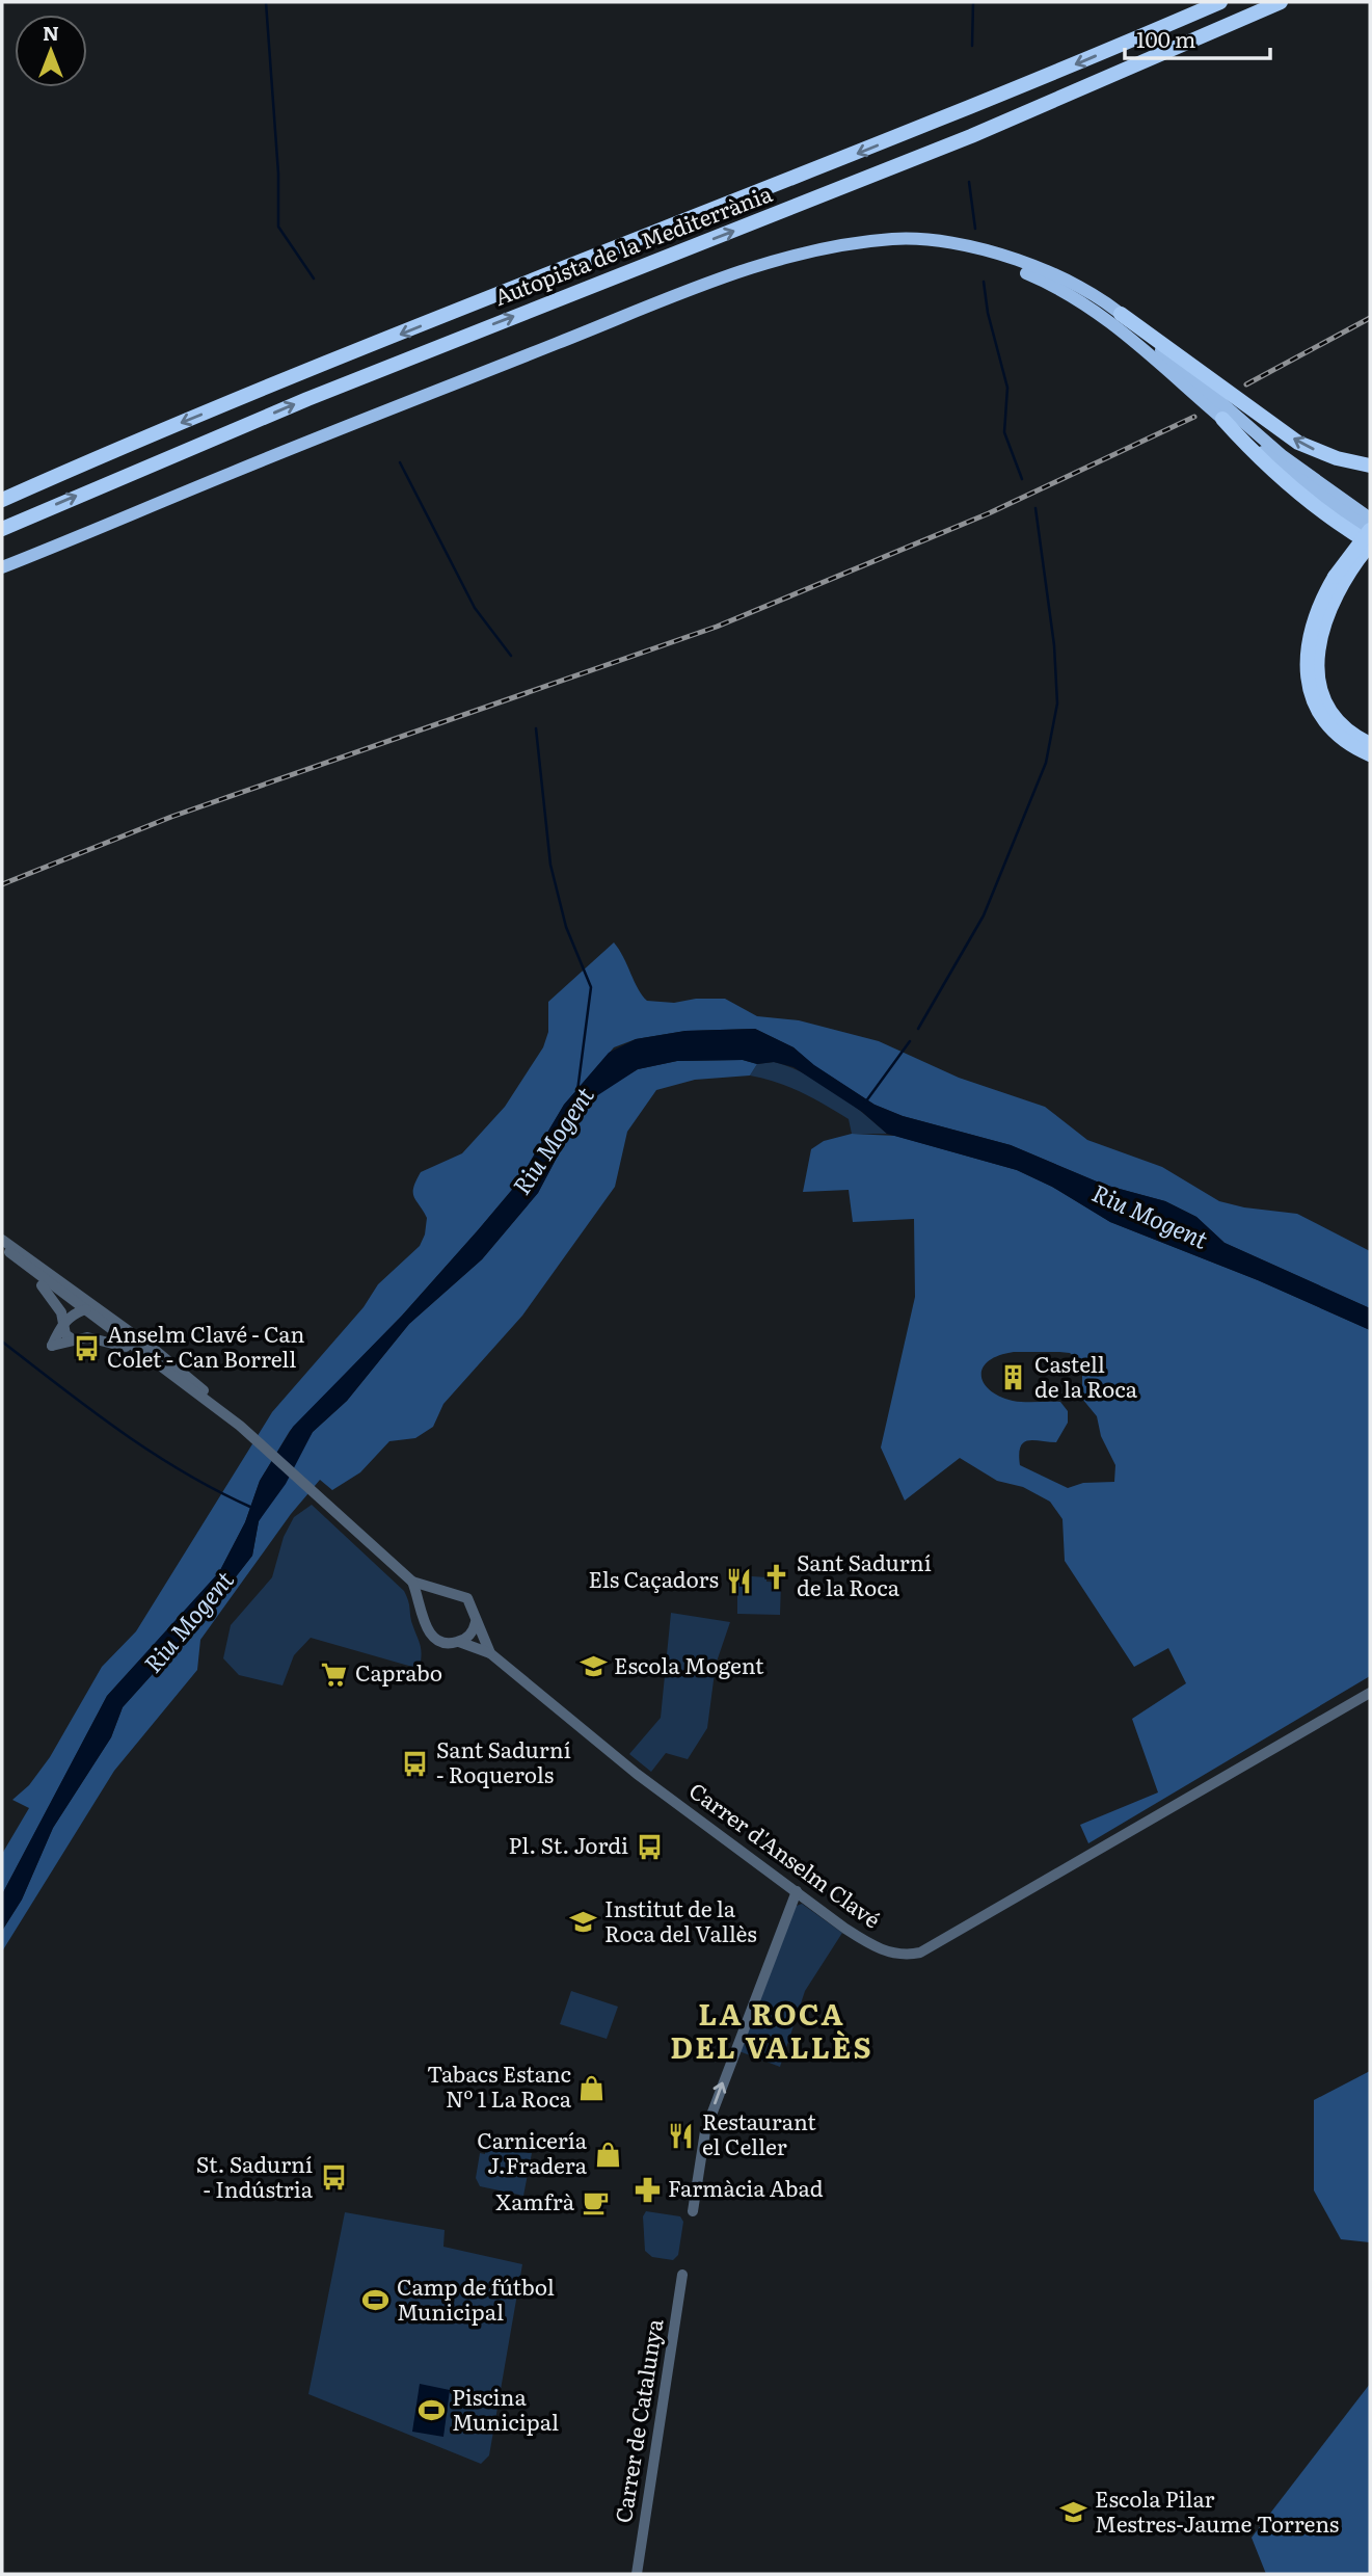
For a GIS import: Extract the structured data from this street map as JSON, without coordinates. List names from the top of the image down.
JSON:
{
  "streets": {
    "highway": ["Autopista de la Mediterrània"],
    "street": ["Carrer d'Anselm Clavé", "Carrer de Catalunya"]
  },
  "districts": ["LA ROCA DEL VALLÈS"],
  "water": ["Riu Mogent"],
  "places": {
    "bus stop": [
      "Anselm Clavé - Can Colet - Can Borrell",
      "Sant Sadurní - Roquerols",
      "Pl. St. Jordi",
      "St. Sadurní - Indústria"
    ],
    "building": ["Castell de la Roca"],
    "church": ["Sant Sadurní de la Roca"],
    "restaurant": ["Els Caçadors", "Restaurant el Celler"],
    "school or university": ["Escola Mogent", "Institut de la Roca del Vallès", "Escola Pilar Mestres-Jaume Torrens"],
    "supermarket": ["Caprabo"],
    "shop": ["Tabacs Estanc Nº 1 La Roca", "Carnicería J.Fradera"],
    "pharmacy": ["Farmàcia Abad"],
    "cafe": ["Xamfrà"],
    "sports": ["Camp de fútbol Municipal", "Piscina Municipal"]
  },
  "scale_bar": "100 m",
  "north": "top"
}
